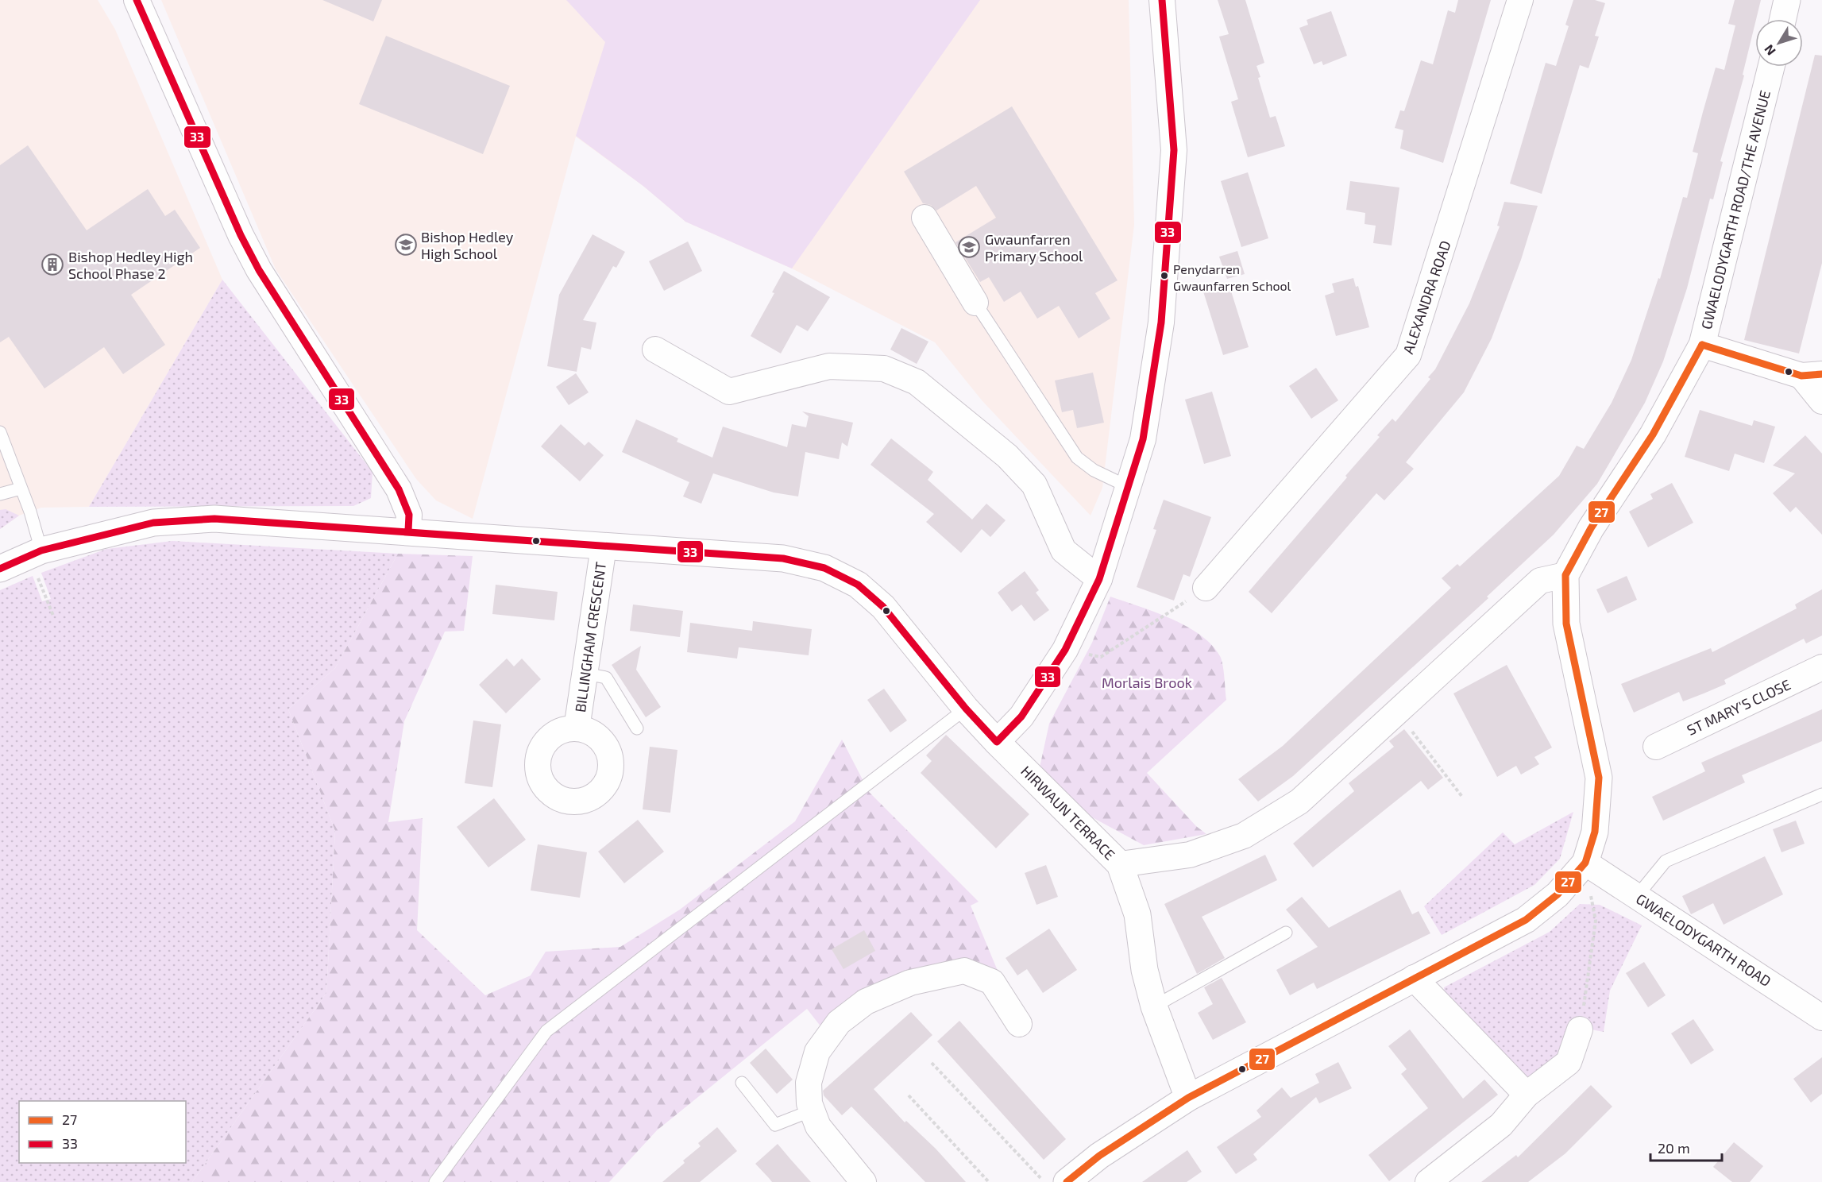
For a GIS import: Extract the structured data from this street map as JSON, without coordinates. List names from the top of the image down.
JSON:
{
  "streets": {
    "street": [
      "GWAELODYGARTH ROAD/THE AVENUE",
      "ALEXANDRA ROAD",
      "BILLINGHAM CRESCENT",
      "ST MARY'S CLOSE",
      "HIRWAUN TERRACE",
      "GWAELODYGARTH ROAD"
    ]
  },
  "crossings": [
    ["GWAELODYGARTH ROAD/THE AVENUE", "GWAELODYGARTH ROAD"],
    ["BILLINGHAM CRESCENT", "HIRWAUN TERRACE"]
  ],
  "parks": ["Morlais Brook"],
  "places": {
    "school or university": ["Bishop Hedley High School", "Gwaunfarren Primary School"],
    "building": ["Bishop Hedley High School Phase 2"],
    "other": ["Penydarren Gwaunfarren School"]
  },
  "lines": ["transit line 33", "transit line 27"],
  "legend": ["27", "33"],
  "scale_bar": "20 m",
  "north": "bottom left"
}
